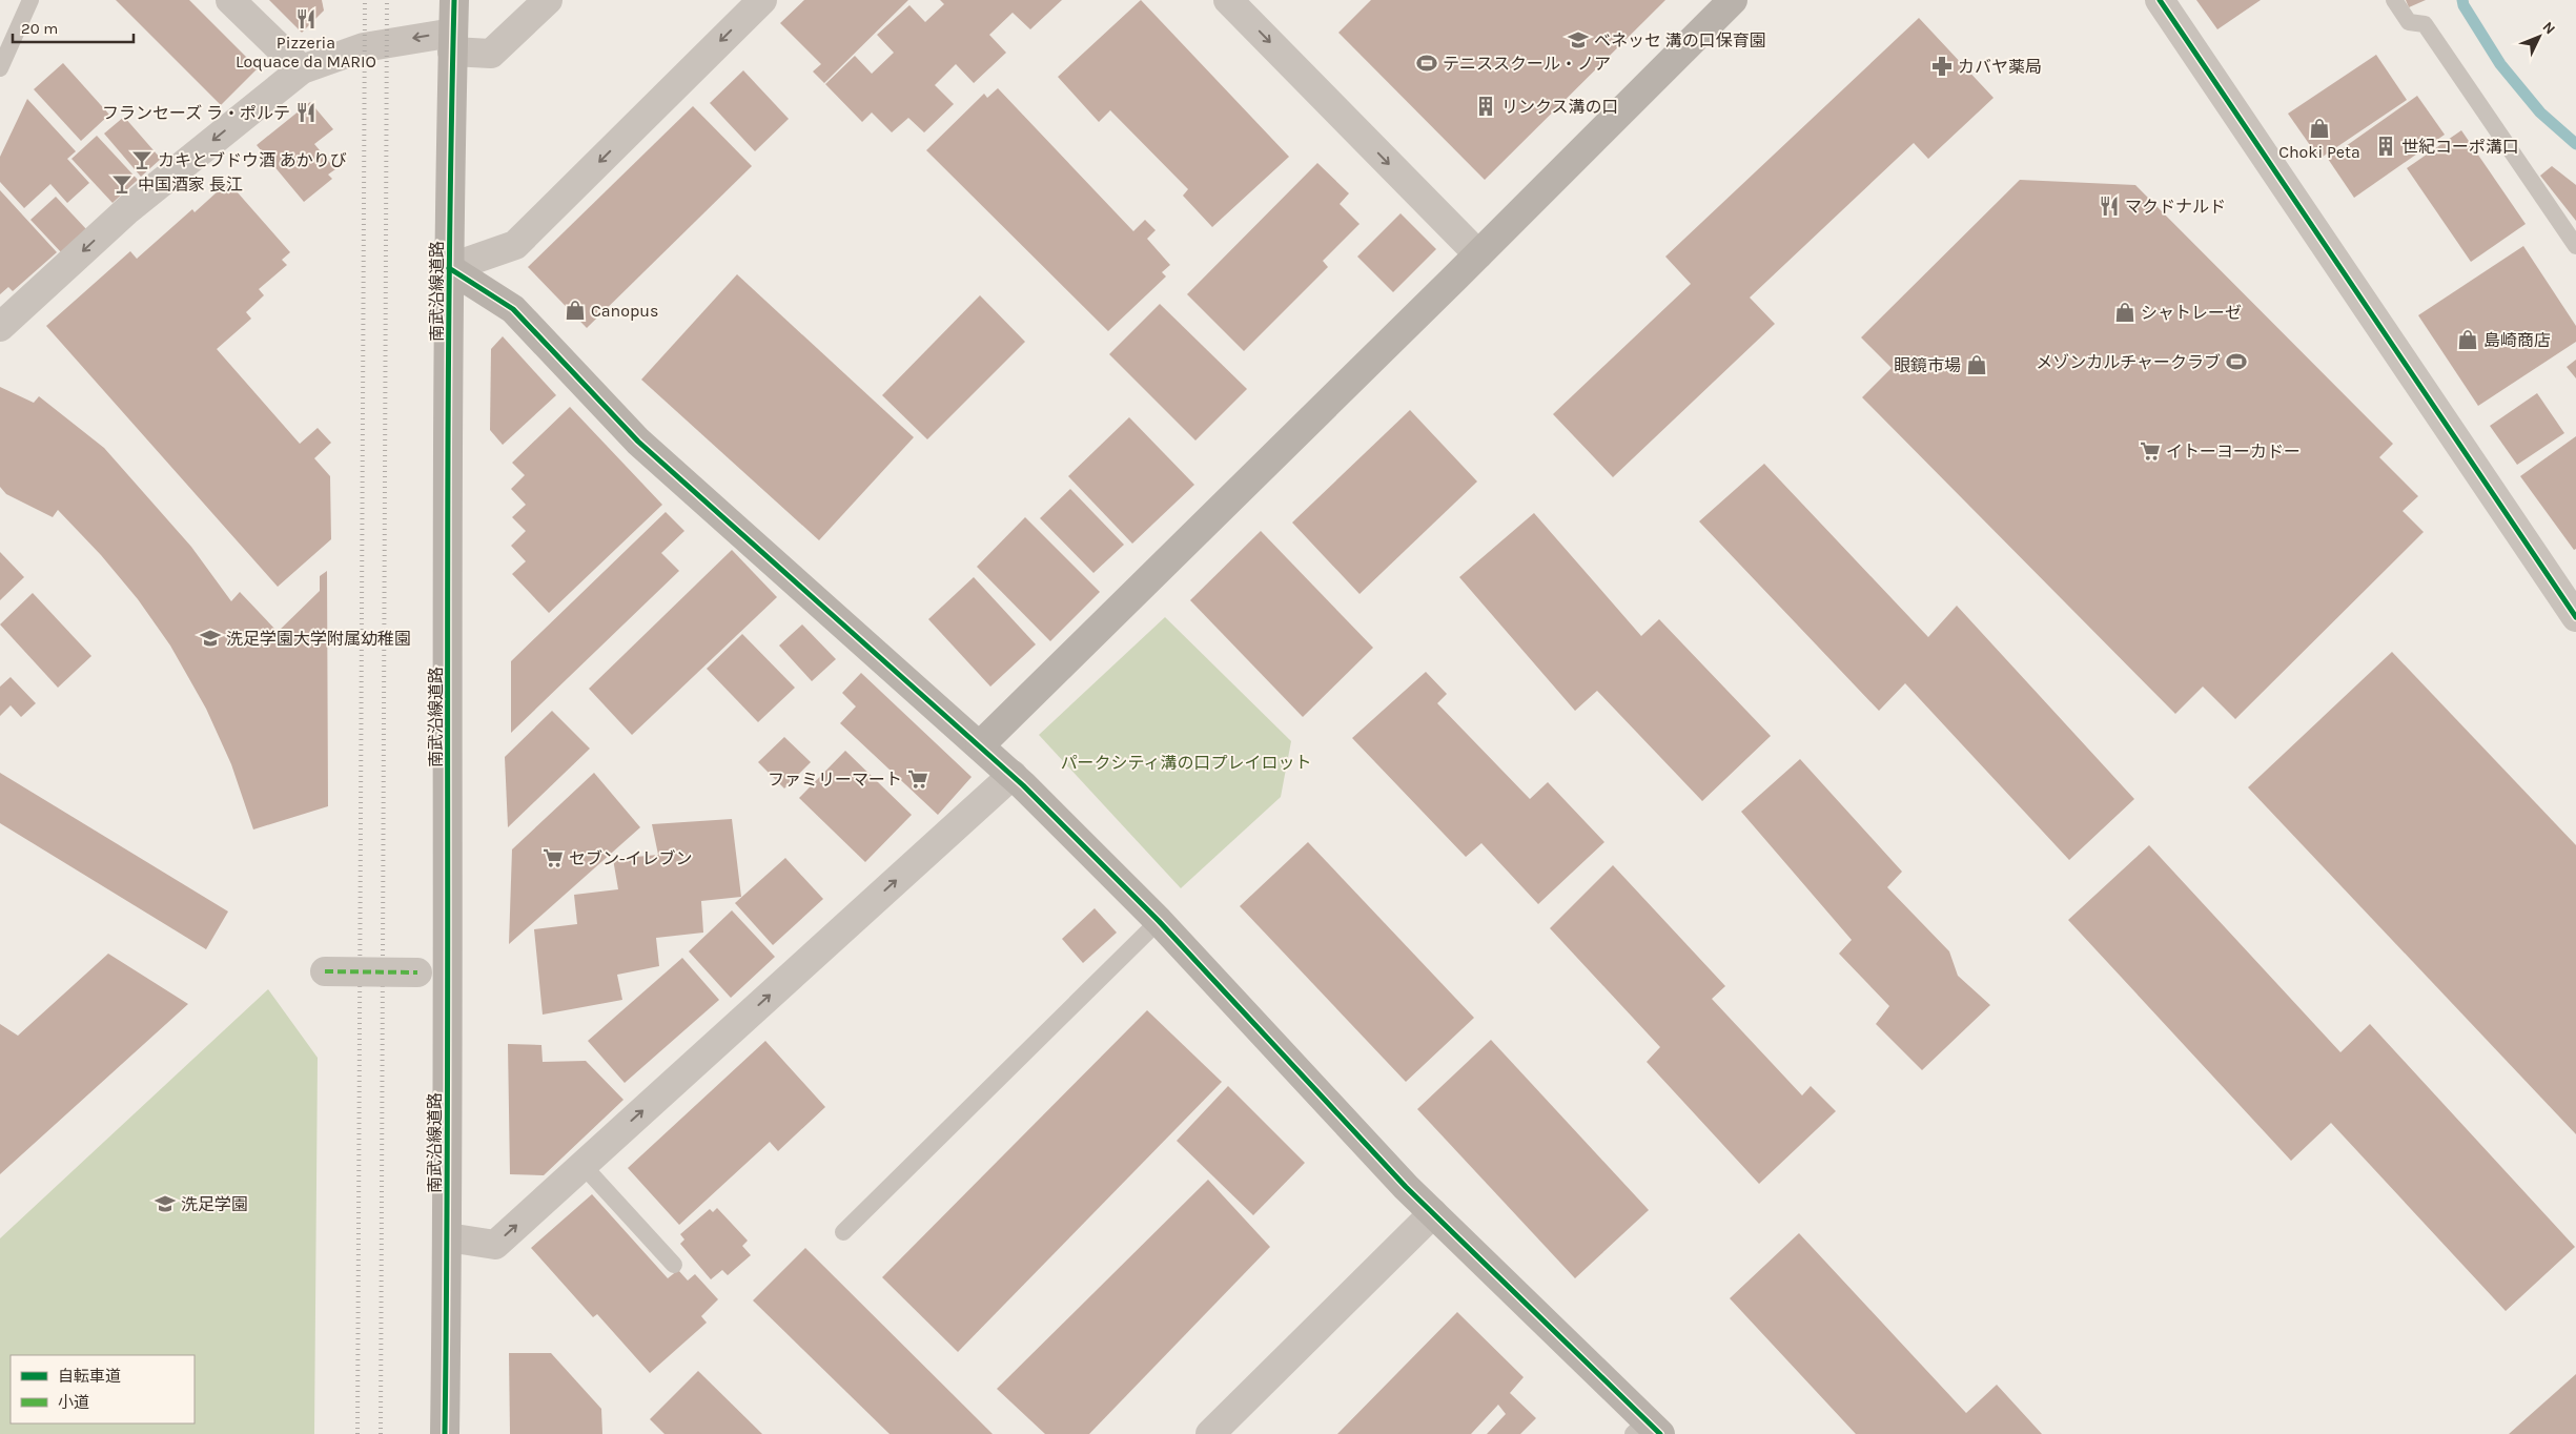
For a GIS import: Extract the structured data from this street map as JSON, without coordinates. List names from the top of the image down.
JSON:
{
  "streets": {
    "street": ["南武沿線道路"]
  },
  "parks": ["パークシティ溝の口プレイロット"],
  "places": {
    "restaurant": ["Pizzeria Loquace da MARIO", "フランセーズ ラ・ポルテ", "マクドナルド"],
    "school or university": ["ベネッセ 溝の口保育園", "洗足学園大学附属幼稚園", "洗足学園"],
    "sports": ["テニススクール・ノア", "メゾンカルチャークラブ"],
    "pharmacy": ["カバヤ薬局"],
    "building": ["リンクス溝の口", "世紀コーポ溝口"],
    "shop": [
      "Choki Peta",
      "Canopus",
      "シャトレーゼ",
      "島崎商店",
      "眼鏡市場"
    ],
    "bar": ["カキとブドウ酒 あかりび", "中国酒家 長江"],
    "supermarket": ["イトーヨーカドー", "ファミリーマート", "セブン-イレブン"]
  },
  "legend": ["自転車道", "小道"],
  "scale_bar": "20 m",
  "north": "top right"
}
